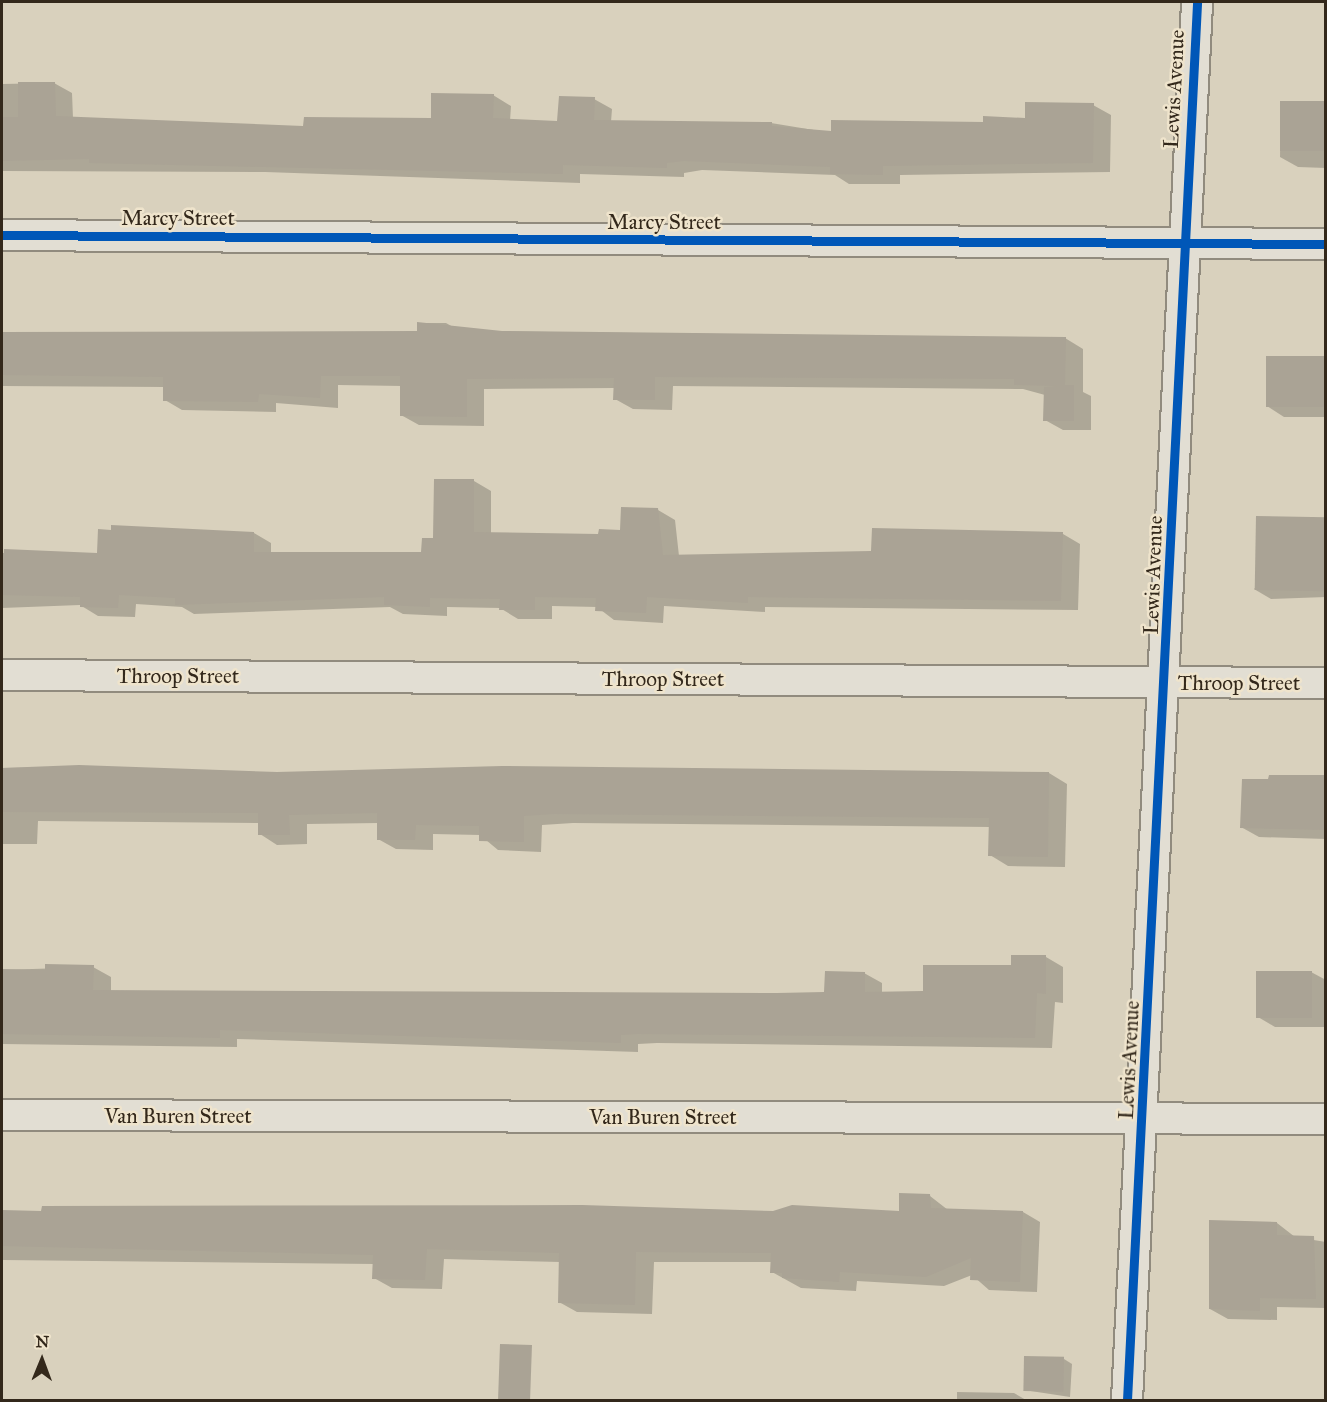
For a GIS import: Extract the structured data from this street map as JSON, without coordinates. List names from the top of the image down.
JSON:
{
  "streets": {
    "street": [
      "Lewis Avenue",
      "Marcy Street",
      "Throop Street",
      "Van Buren Street"
    ]
  },
  "crossings": [
    ["Lewis Avenue", "Marcy Street"],
    ["Lewis Avenue", "Throop Street"],
    ["Lewis Avenue", "Van Buren Street"]
  ],
  "north": "top"
}
